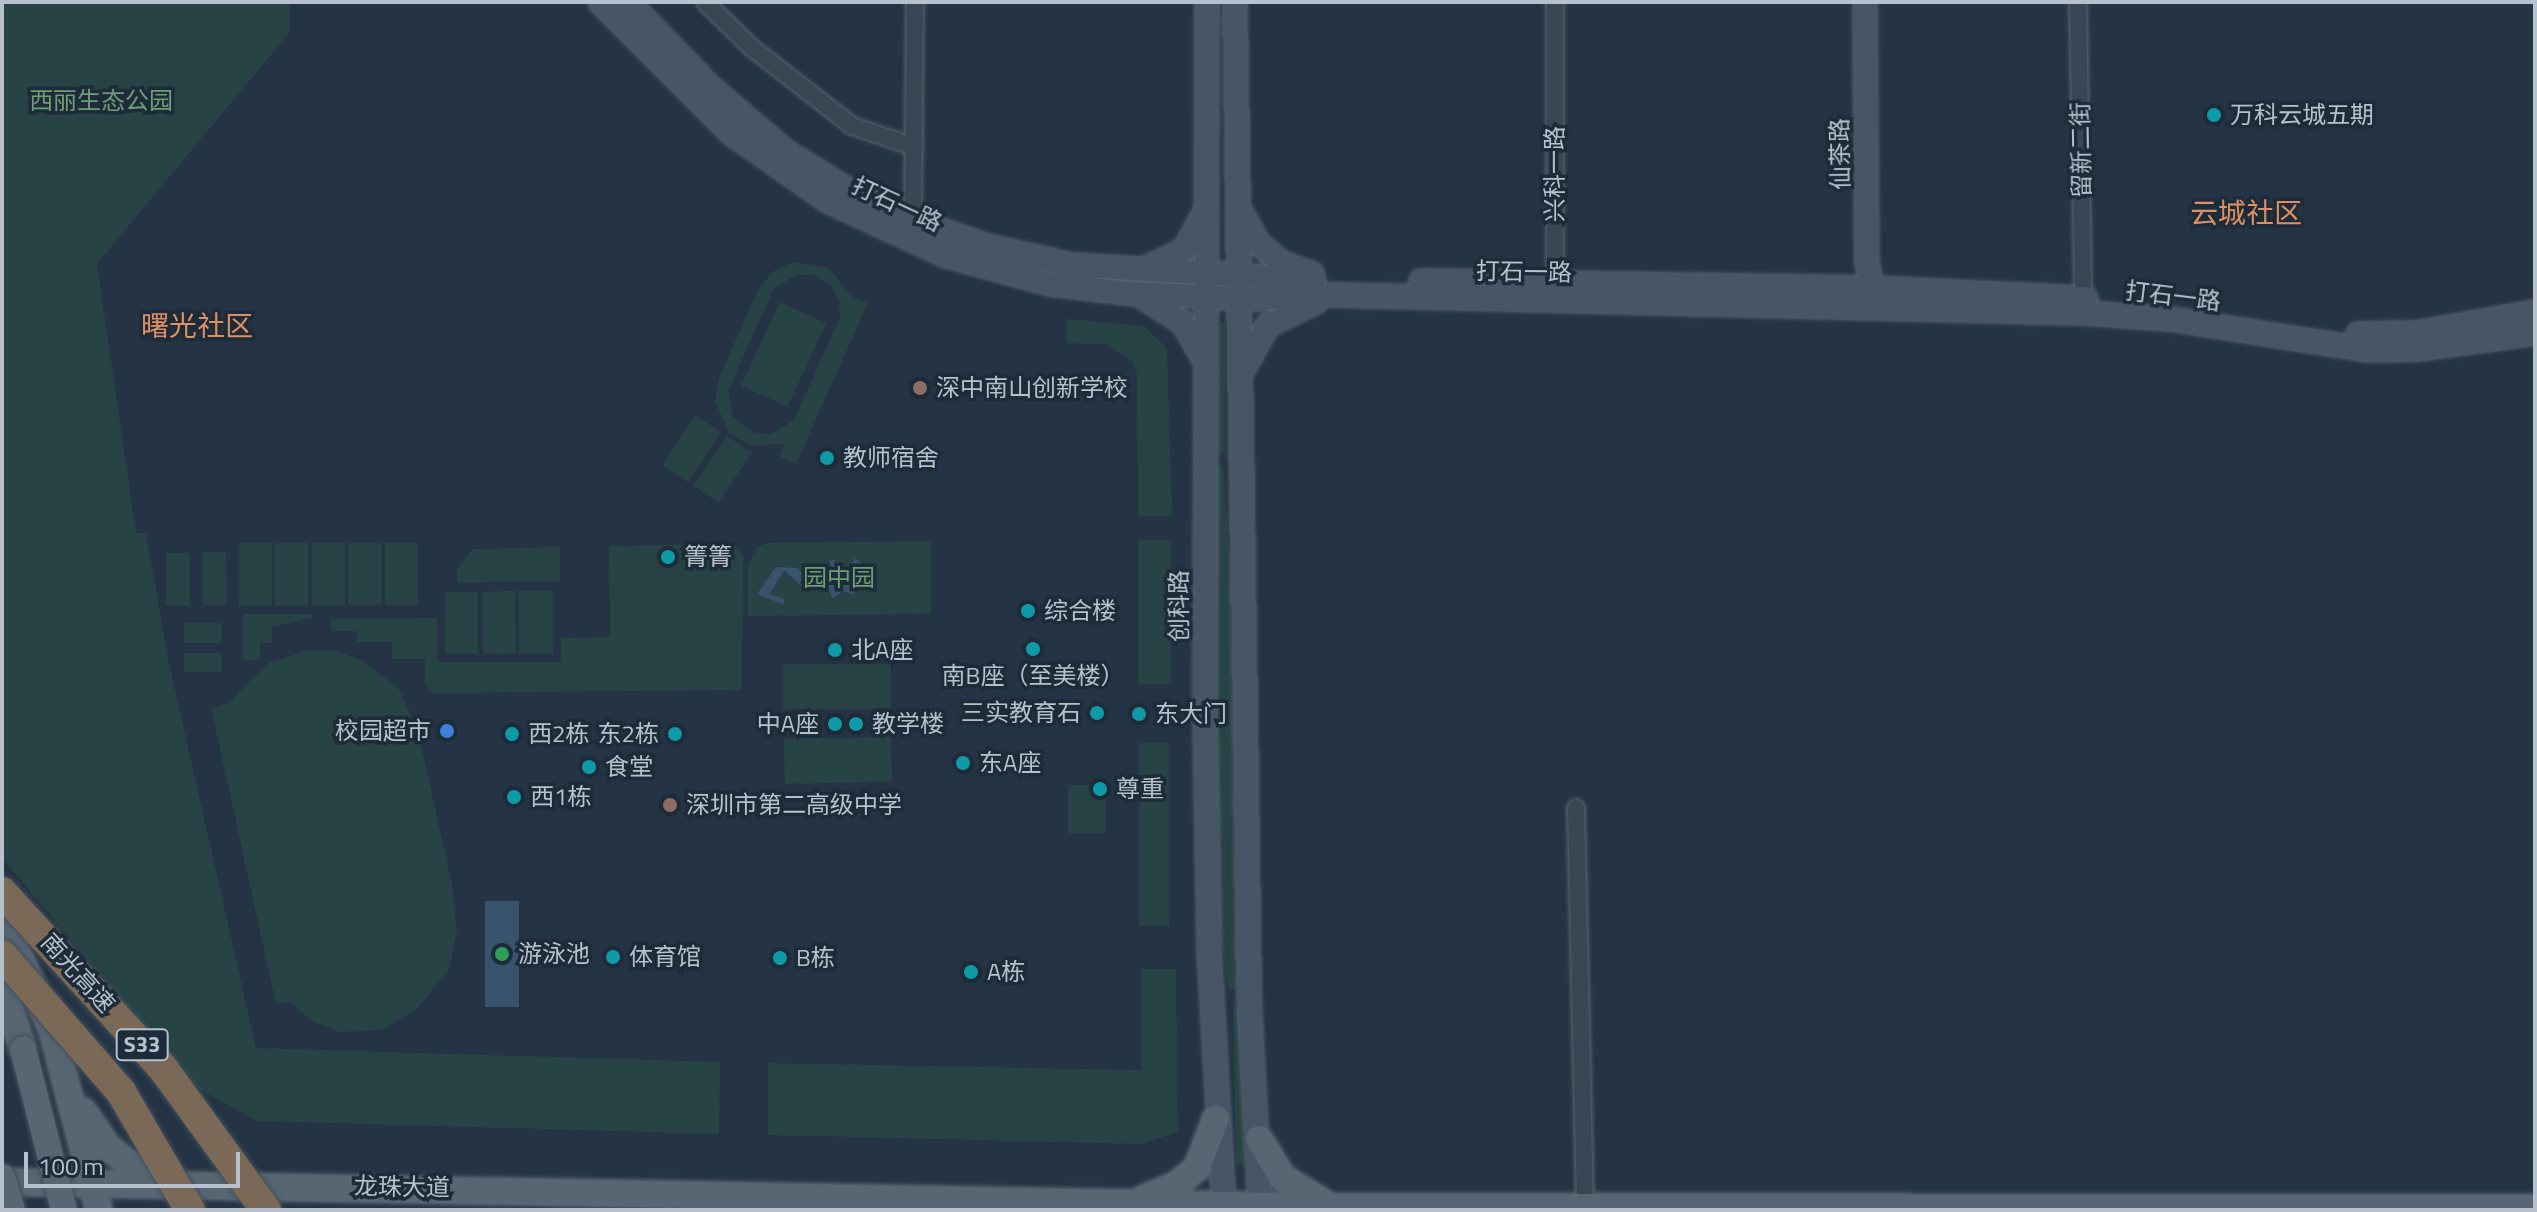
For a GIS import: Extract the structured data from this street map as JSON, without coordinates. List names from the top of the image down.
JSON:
{
  "streets": {
    "highway": ["南光高速", "S33"],
    "main road": [
      "仙茶路",
      "打石一路",
      "创科路",
      "龙珠大道"
    ],
    "street": ["留新二街", "兴科一路"]
  },
  "crossings": [
    ["留新二街", "打石一路"],
    ["仙茶路", "打石一路"],
    ["兴科一路", "打石一路"],
    ["打石一路", "创科路"],
    ["创科路", "龙珠大道"]
  ],
  "districts": ["云城社区", "曙光社区"],
  "parks": ["西丽生态公园", "园中园"],
  "places": [
    "万科云城五期",
    "深中南山创新学校",
    "教师宿舍",
    "箐箐",
    "综合楼",
    "南B座（至美楼）",
    "北A座",
    "三实教育石",
    "东大门",
    "中A座",
    "教学楼",
    "校园超市",
    "西2栋",
    "东2栋",
    "东A座",
    "食堂",
    "尊重",
    "西1栋",
    "深圳市第二高级中学",
    "游泳池",
    "体育馆",
    "B栋",
    "A栋"
  ],
  "scale_bar": "100 m"
}
